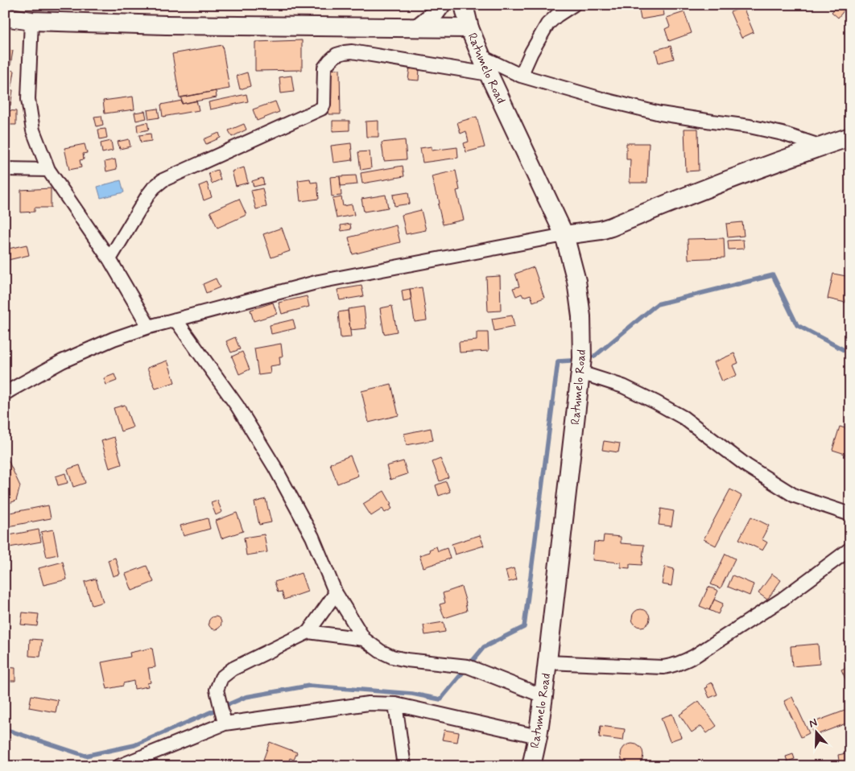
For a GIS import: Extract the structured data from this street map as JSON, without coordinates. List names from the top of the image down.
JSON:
{
  "streets": {
    "street": ["Ratumelo Road"]
  },
  "north": "top"
}
